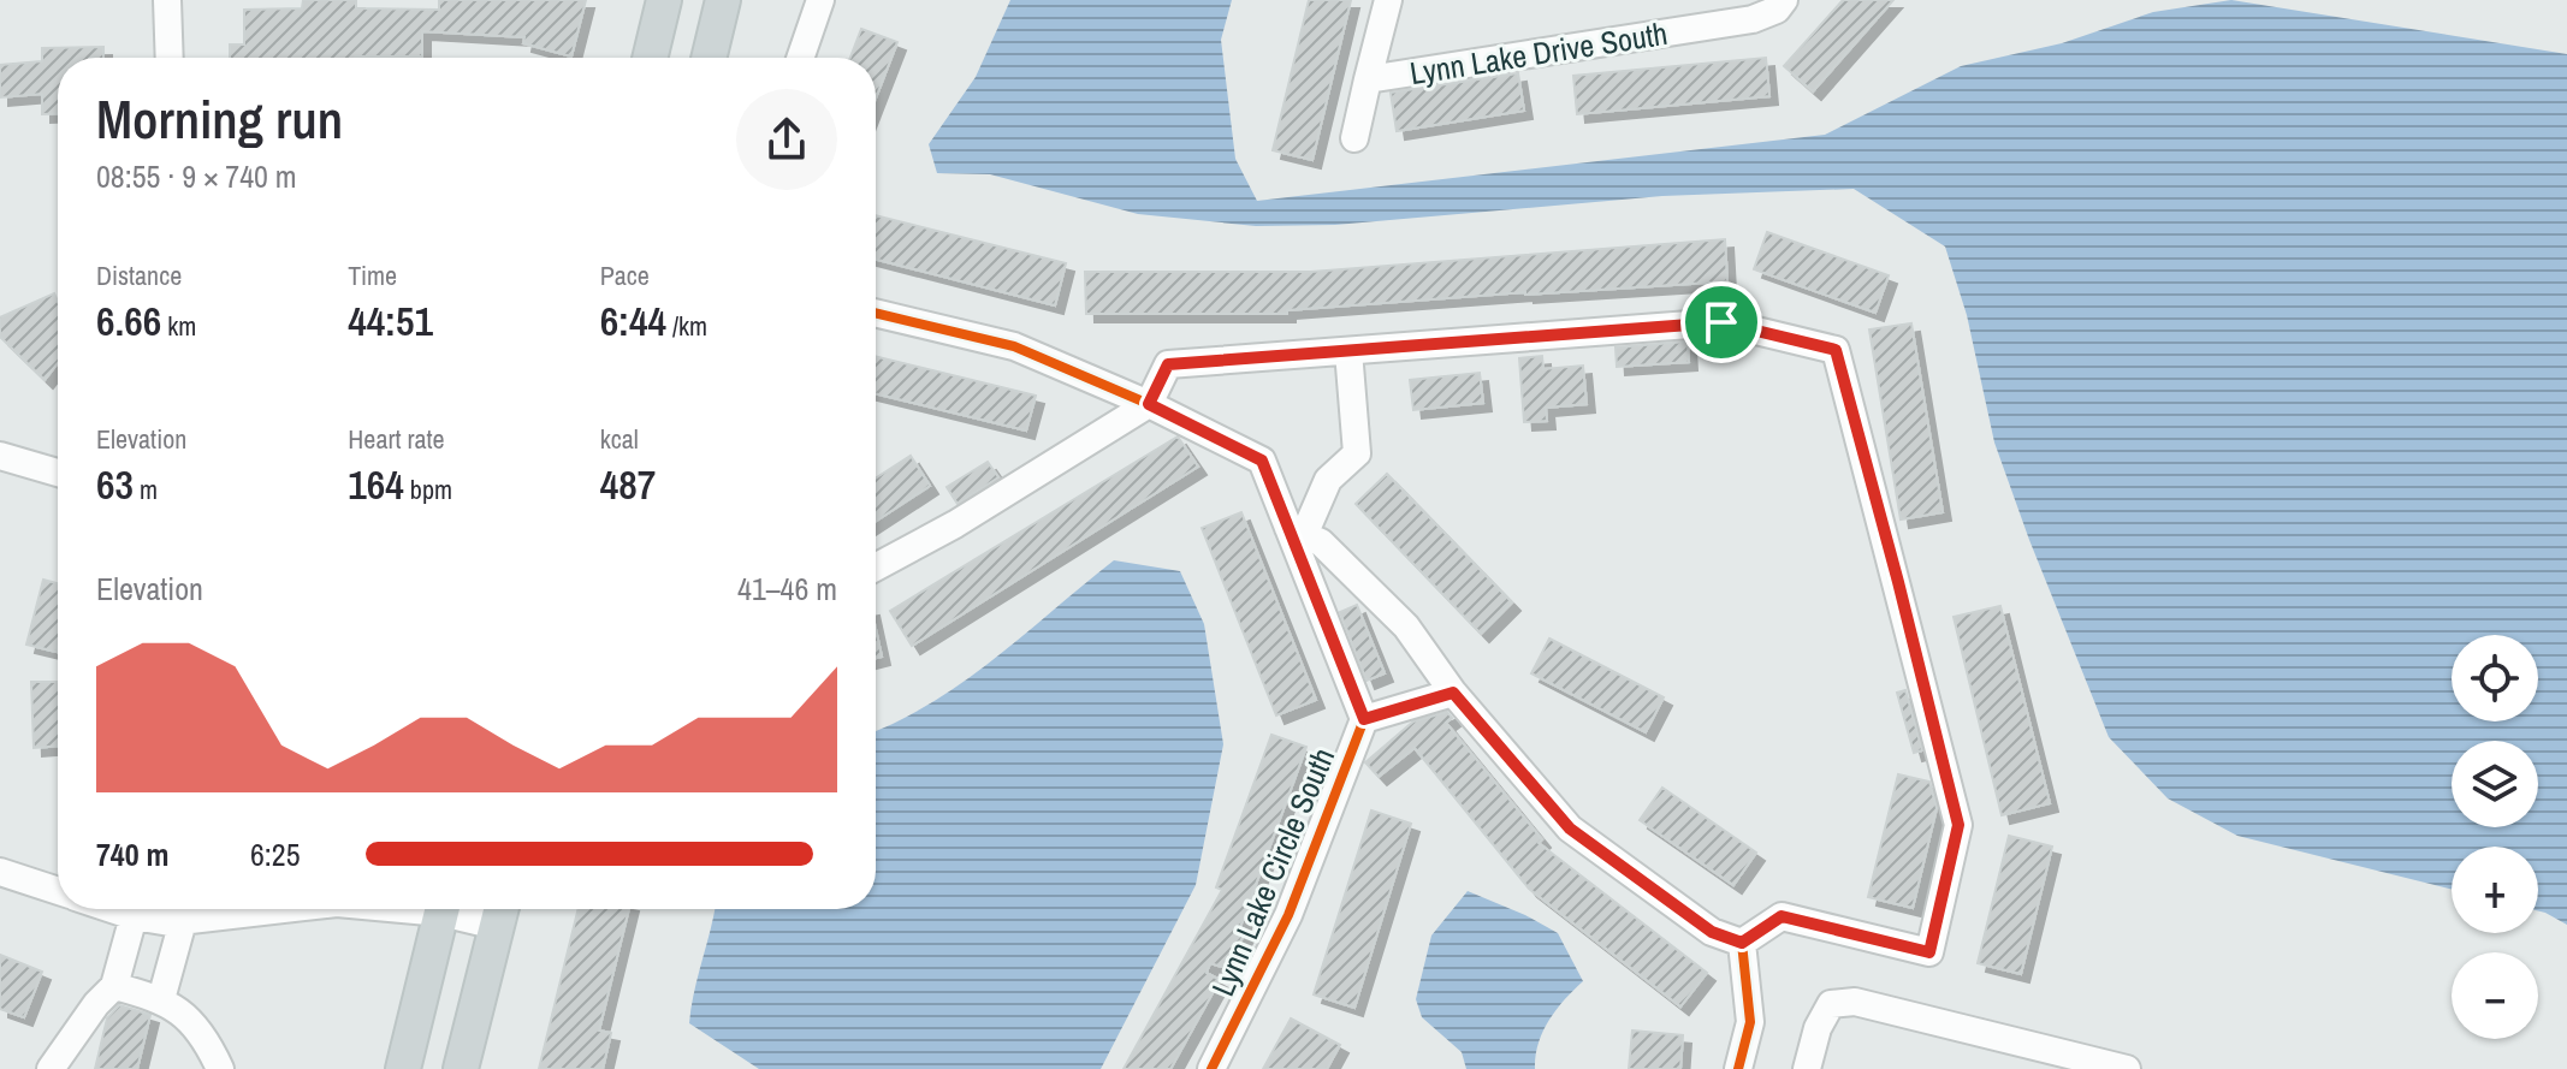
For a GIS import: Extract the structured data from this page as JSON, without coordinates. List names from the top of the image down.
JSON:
{
  "streets": {
    "street": ["Lynn Lake Drive South", "Lynn Lake Circle South"]
  },
  "page": {
    "heading": ["Morning run", "08:55 · 9 × 740 m"],
    "stats": [
      ["Distance", "6.66 km"],
      ["Time", "44:51"],
      ["Pace", "6:44 /km"],
      ["Elevation", "63 m"],
      ["Heart rate", "164 bpm"],
      ["kcal", "487"]
    ],
    "chart": ["Elevation", "41–46 m"],
    "map_buttons": ["+", "−"],
    "list": [
      {
        "name": "740 m",
        "note": "6:25"
      }
    ]
  }
}
